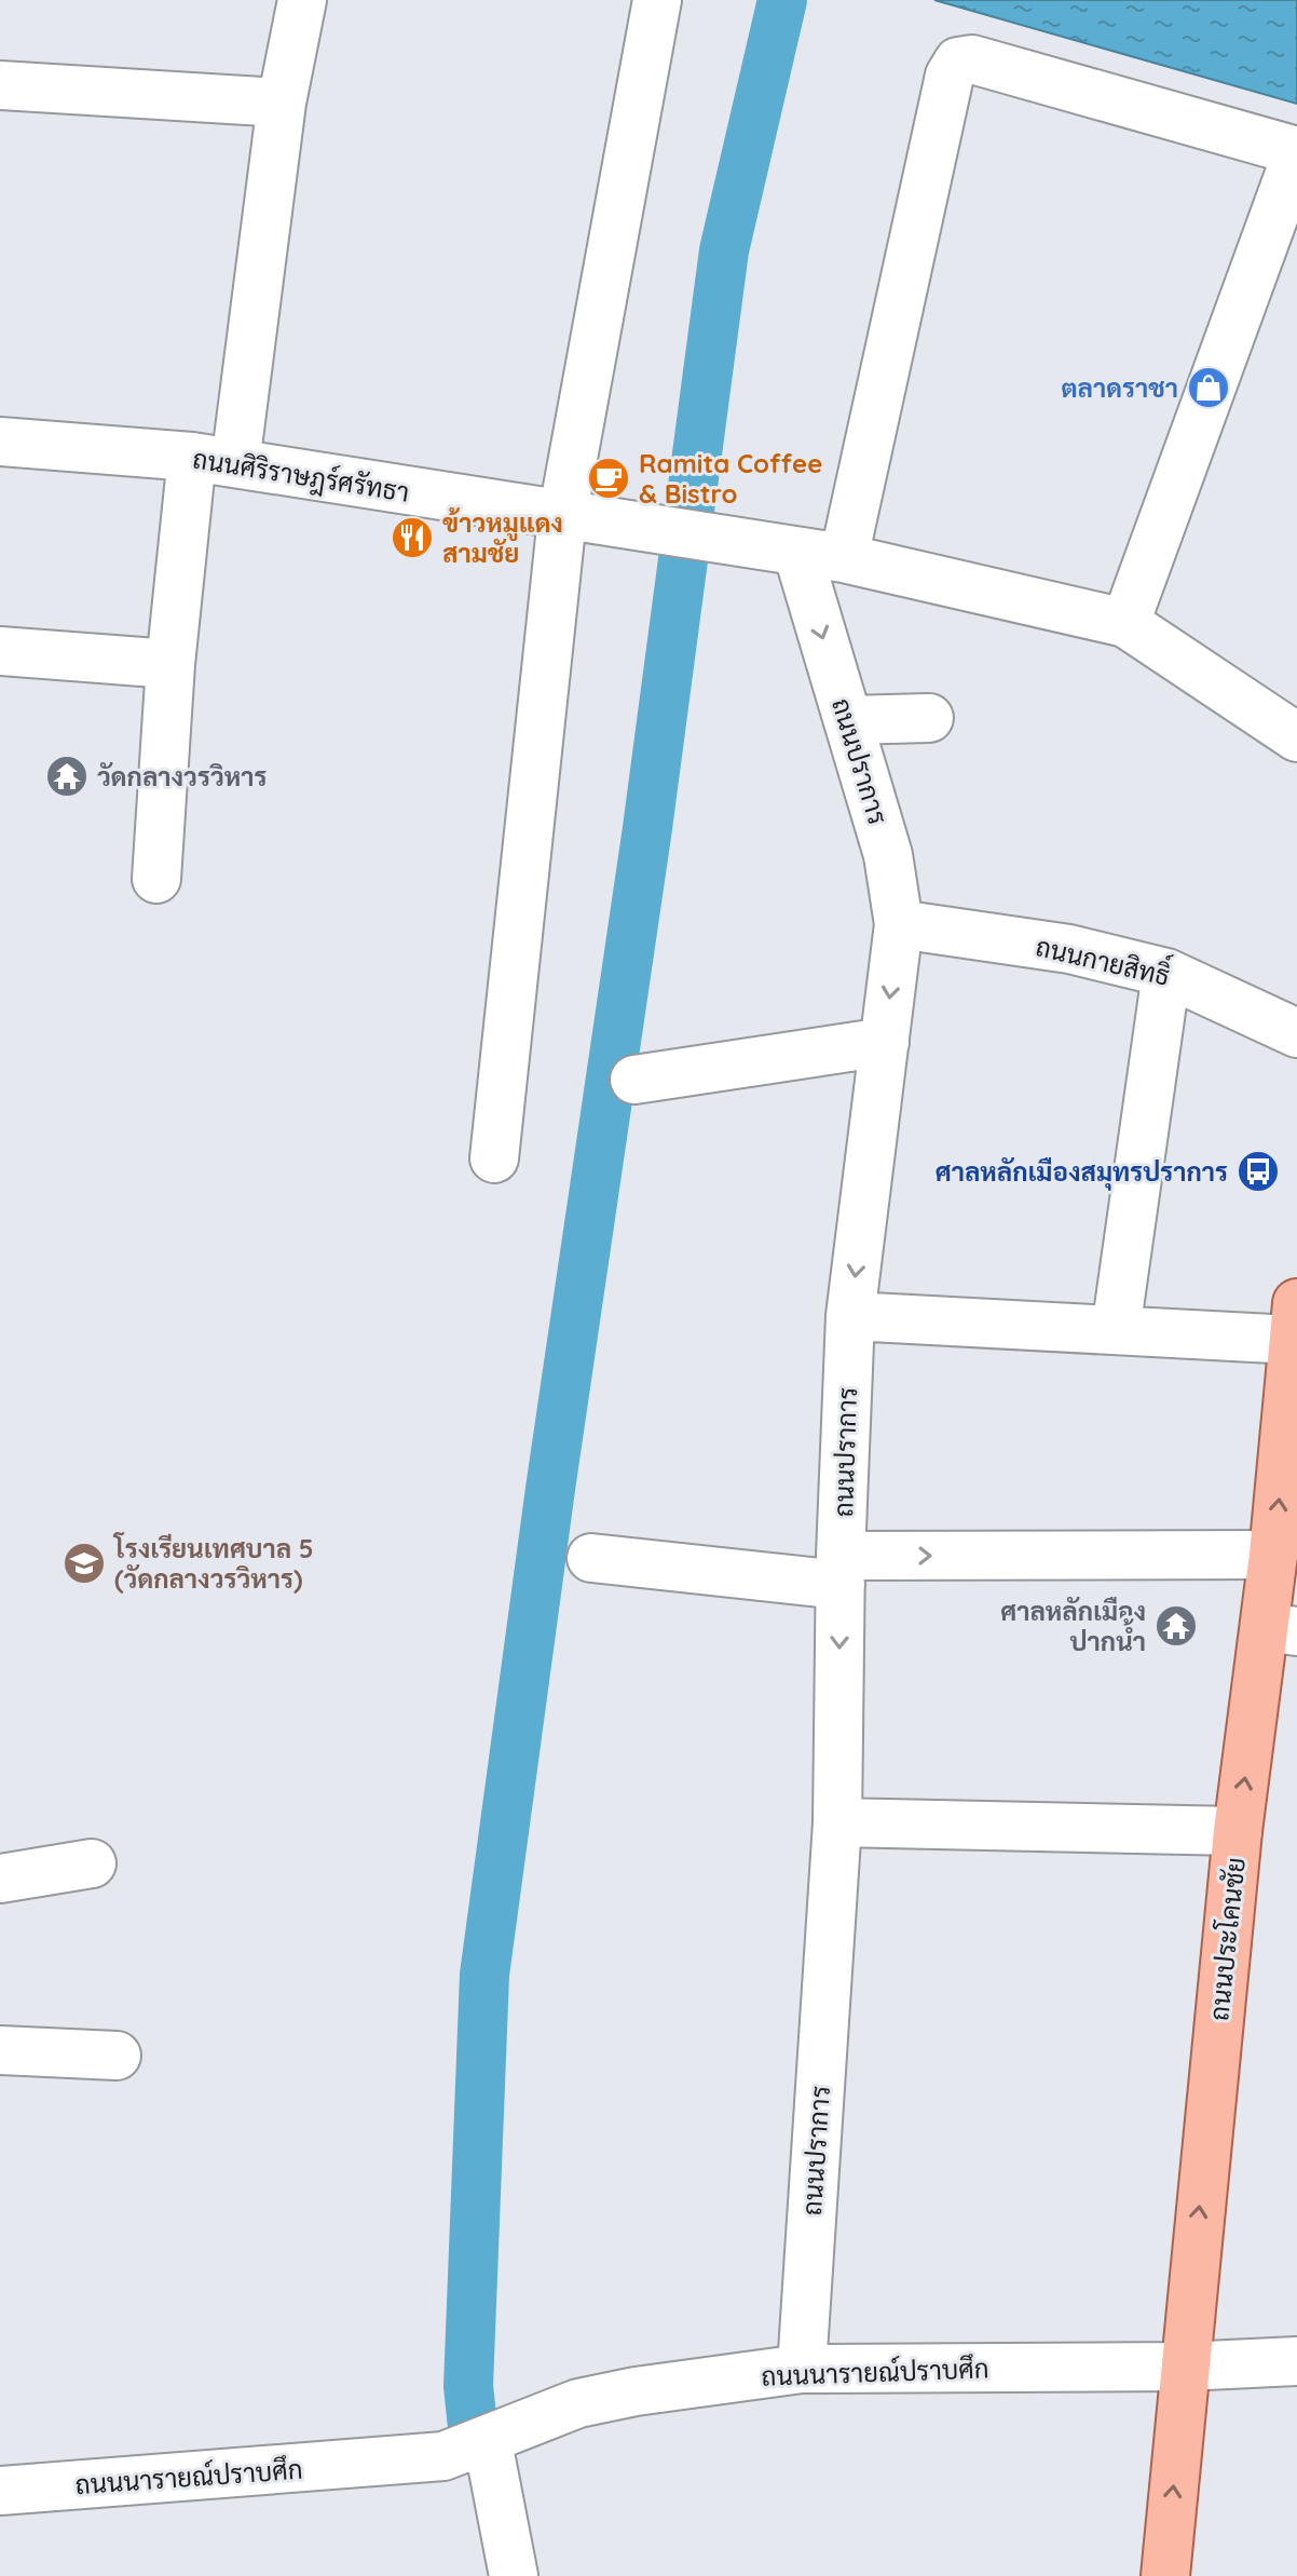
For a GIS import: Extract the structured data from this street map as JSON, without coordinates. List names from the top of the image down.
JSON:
{
  "streets": {
    "main road": ["ถนนประโคนชัย"],
    "street": [
      "ถนนศิริราษฎร์ศรัทธา",
      "ถนนปราการ",
      "ถนนกายสิทธิ์",
      "ถนนนารายณ์ปราบศึก"
    ]
  },
  "crossings": [
    ["ถนนศิริราษฎร์ศรัทธา", "ถนนปราการ"],
    ["ถนนปราการ", "ถนนกายสิทธิ์"],
    ["ถนนปราการ", "ถนนนารายณ์ปราบศึก"],
    ["ถนนประโคนชัย", "ถนนนารายณ์ปราบศึก"]
  ],
  "one_way": ["ถนนประโคนชัย"],
  "places": {
    "shop": ["ตลาดราชา"],
    "cafe": ["Ramita Coffee & Bistro"],
    "restaurant": ["ข้าวหมูแดง สามชัย"],
    "temple": ["วัดกลางวรวิหาร", "ศาลหลักเมือง ปากน้ำ"],
    "bus stop": ["ศาลหลักเมืองสมุทรปราการ"],
    "school or university": ["โรงเรียนเทศบาล 5 (วัดกลางวรวิหาร)"]
  }
}
